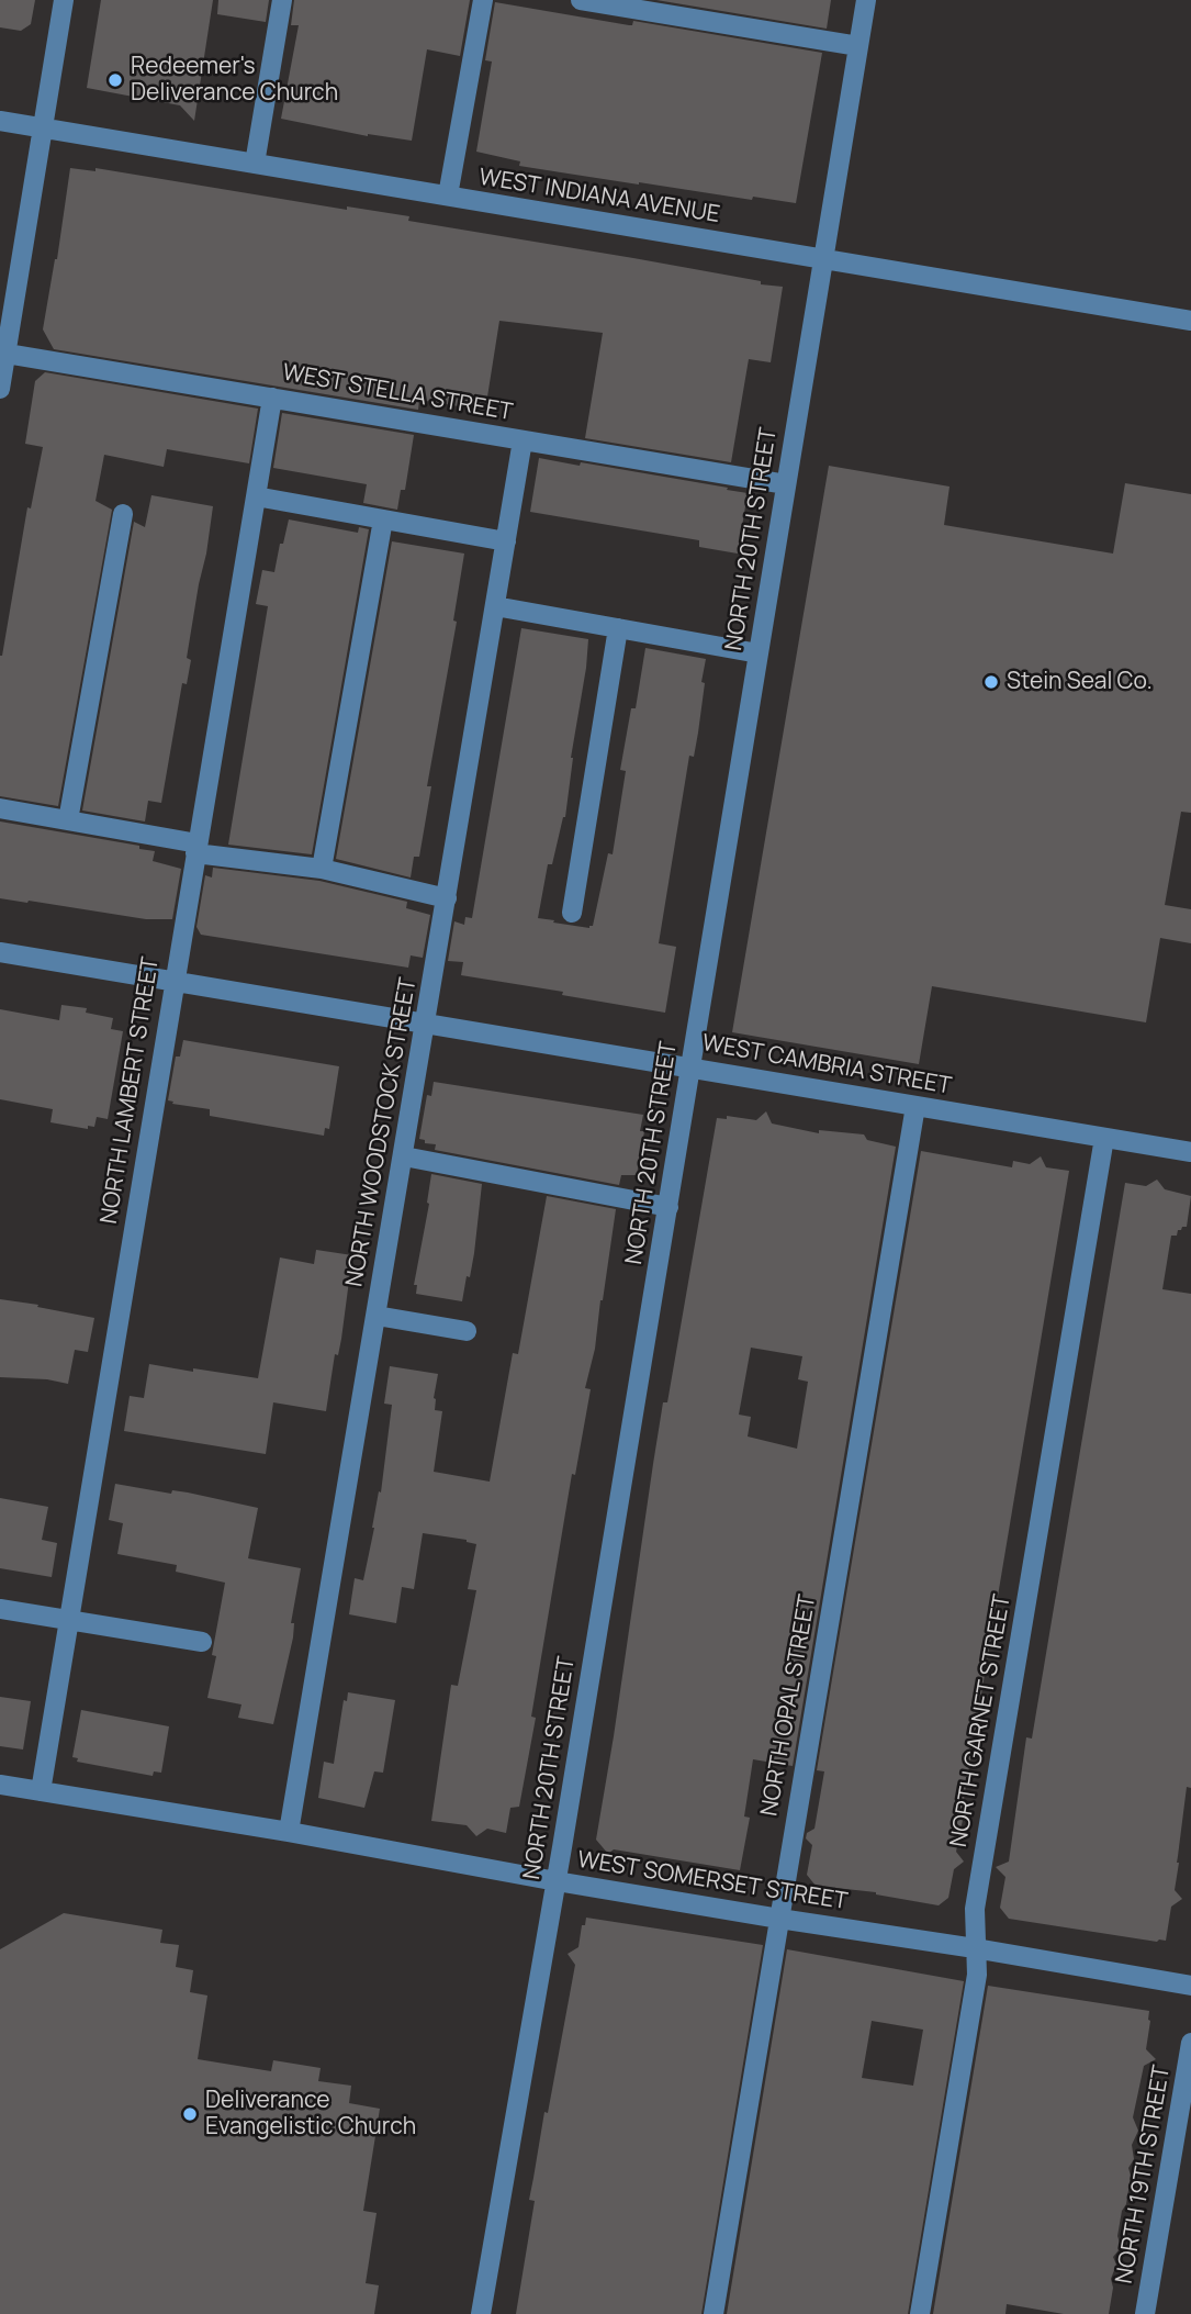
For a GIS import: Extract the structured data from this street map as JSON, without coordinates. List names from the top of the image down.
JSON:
{
  "streets": {
    "street": [
      "WEST INDIANA AVENUE",
      "WEST STELLA STREET",
      "NORTH 20TH STREET",
      "WEST CAMBRIA STREET",
      "NORTH LAMBERT STREET",
      "NORTH WOODSTOCK STREET",
      "NORTH OPAL STREET",
      "NORTH GARNET STREET",
      "WEST SOMERSET STREET",
      "NORTH 19TH STREET"
    ]
  },
  "crossings": [
    ["WEST INDIANA AVENUE", "NORTH 20TH STREET"],
    ["WEST STELLA STREET", "NORTH 20TH STREET"],
    ["WEST STELLA STREET", "NORTH LAMBERT STREET"],
    ["WEST STELLA STREET", "NORTH WOODSTOCK STREET"],
    ["NORTH 20TH STREET", "WEST CAMBRIA STREET"],
    ["NORTH 20TH STREET", "WEST SOMERSET STREET"],
    ["WEST CAMBRIA STREET", "NORTH LAMBERT STREET"],
    ["WEST CAMBRIA STREET", "NORTH WOODSTOCK STREET"],
    ["WEST CAMBRIA STREET", "NORTH OPAL STREET"],
    ["WEST CAMBRIA STREET", "NORTH GARNET STREET"],
    ["NORTH LAMBERT STREET", "WEST SOMERSET STREET"],
    ["NORTH WOODSTOCK STREET", "WEST SOMERSET STREET"],
    ["NORTH OPAL STREET", "WEST SOMERSET STREET"],
    ["NORTH GARNET STREET", "WEST SOMERSET STREET"]
  ],
  "places": ["Redeemer's Deliverance Church", "Stein Seal Co.", "Deliverance Evangelistic Church"]
}
